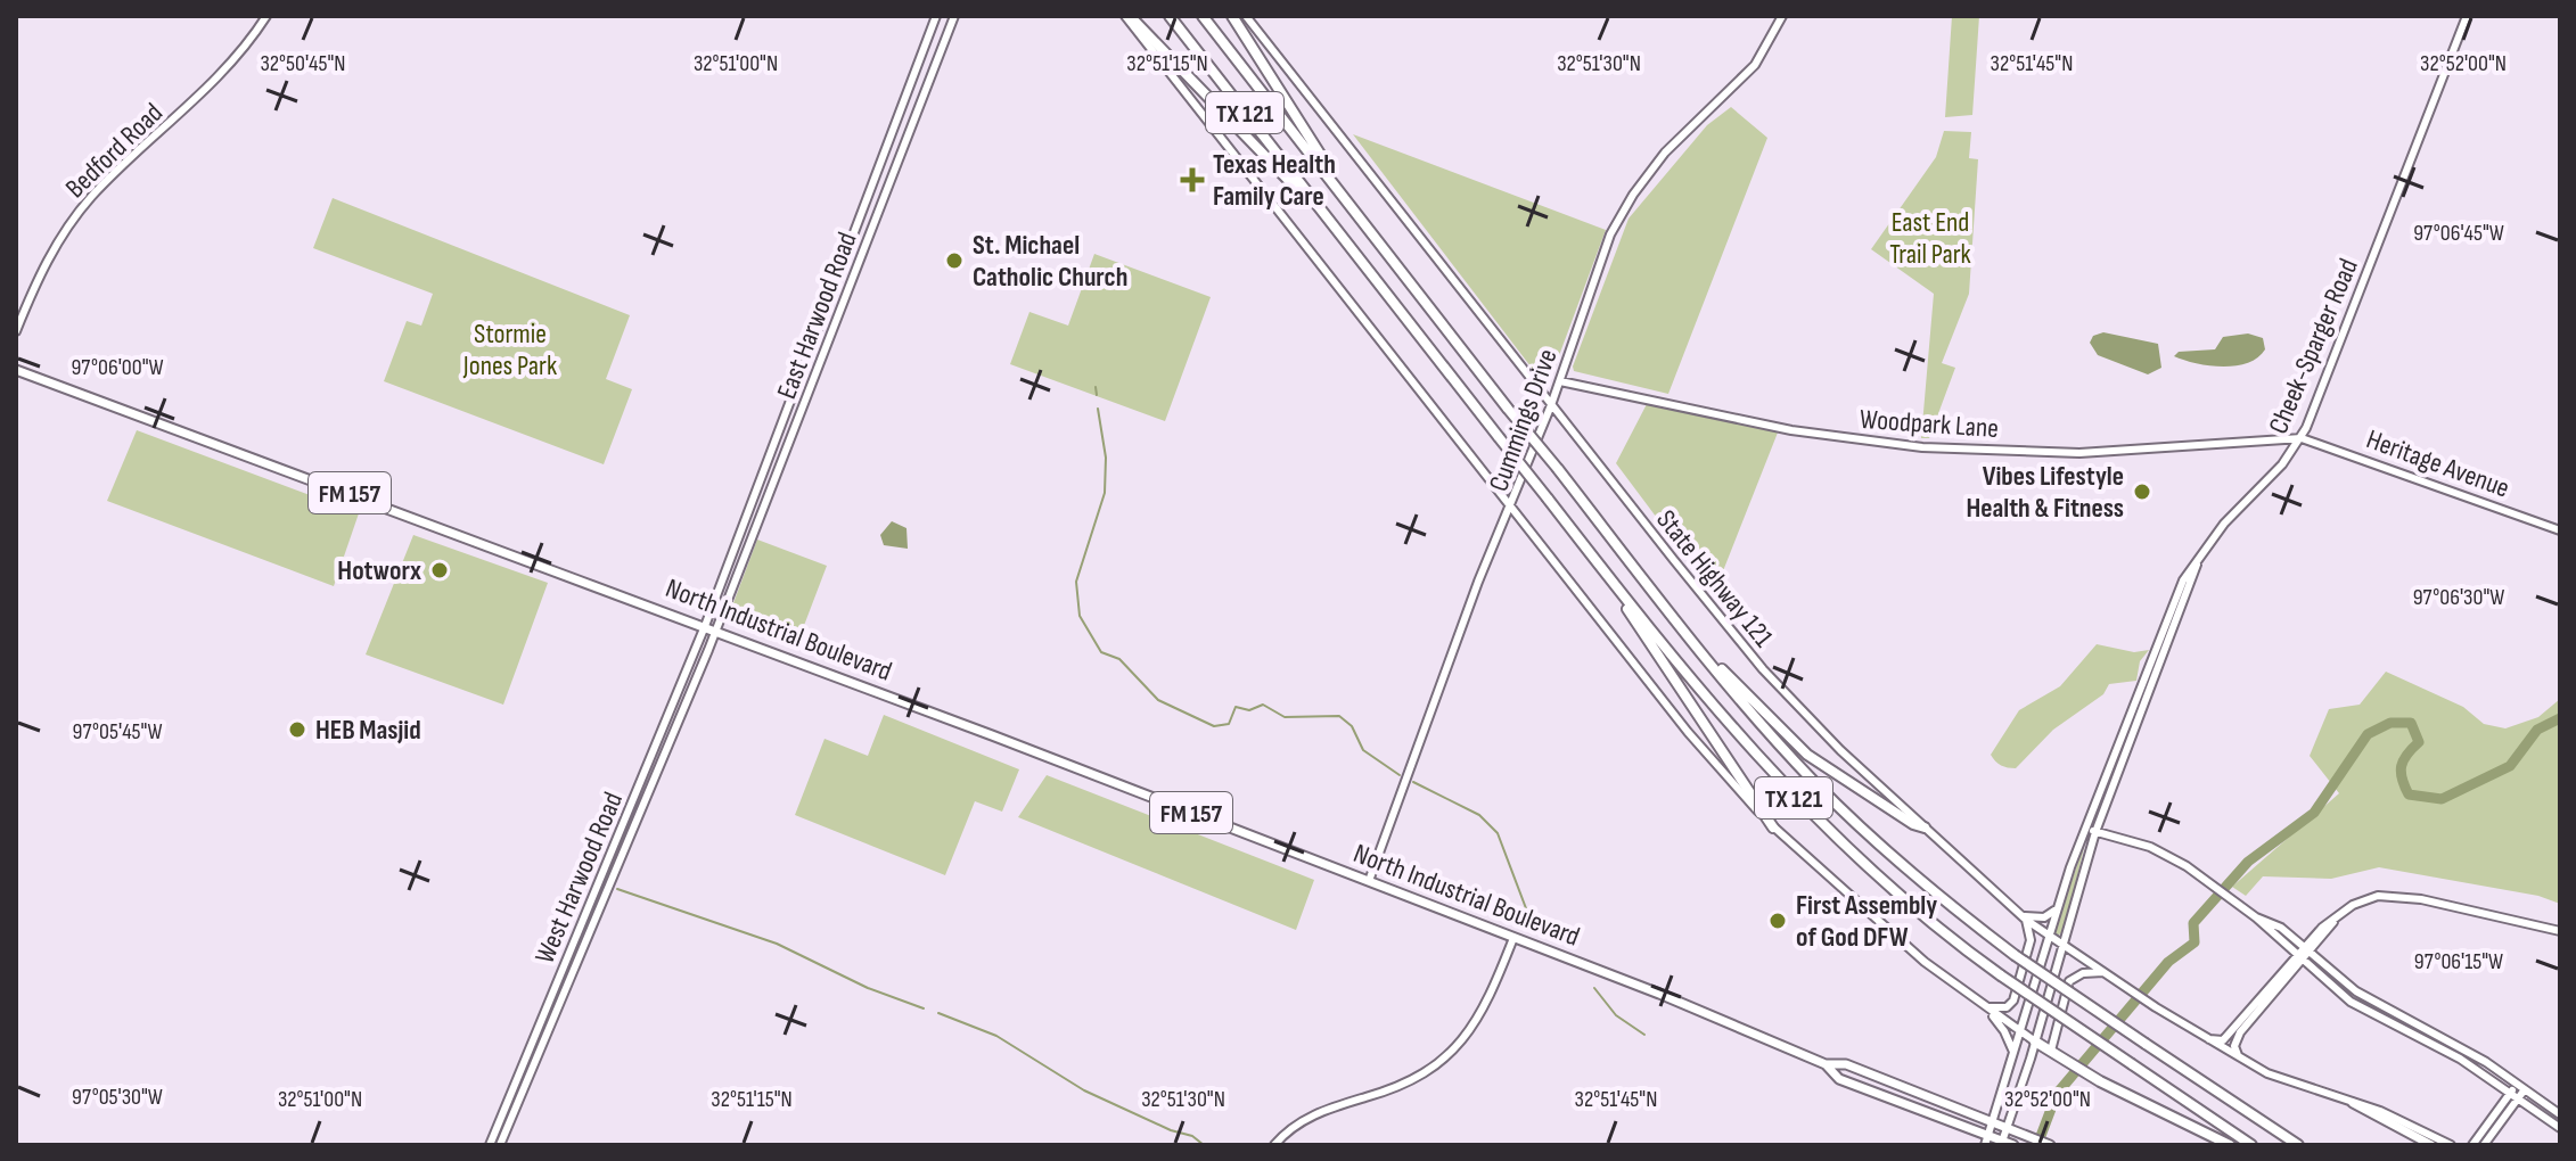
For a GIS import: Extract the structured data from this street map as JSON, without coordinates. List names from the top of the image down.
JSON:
{
  "streets": {
    "highway": ["TX 121"],
    "main road": [
      "Bedford Road",
      "East Harwood Road",
      "Cheek-Sparger Road",
      "Cummings Drive",
      "Woodpark Lane",
      "Heritage Avenue",
      "FM 157",
      "State Highway 121",
      "North Industrial Boulevard",
      "West Harwood Road"
    ]
  },
  "crossings": [
    ["East Harwood Road", "North Industrial Boulevard"],
    ["East Harwood Road", "West Harwood Road"],
    ["Cheek-Sparger Road", "Woodpark Lane"],
    ["Cheek-Sparger Road", "Heritage Avenue"],
    ["Cheek-Sparger Road", "State Highway 121"],
    ["Cheek-Sparger Road", "North Industrial Boulevard"],
    ["Cummings Drive", "Woodpark Lane"],
    ["Cummings Drive", "State Highway 121"],
    ["Cummings Drive", "North Industrial Boulevard"],
    ["Woodpark Lane", "Heritage Avenue"],
    ["North Industrial Boulevard", "West Harwood Road"]
  ],
  "parks": ["East End Trail Park", "Stormie Jones Park"],
  "places": {
    "health": ["Texas Health Family Care"],
    "other": [
      "St. Michael Catholic Church",
      "Vibes Lifestyle Health & Fitness",
      "Hotworx",
      "HEB Masjid",
      "First Assembly of God DFW"
    ]
  },
  "coordinates": [
    "32°51'45\"N",
    "32°50'45\"N",
    "32°51'00\"N",
    "32°51'15\"N",
    "32°51'30\"N",
    "32°52'00\"N",
    "97°06'45\"W",
    "97°06'00\"W",
    "97°06'30\"W",
    "97°05'45\"W",
    "97°06'15\"W",
    "97°05'30\"W"
  ]
}
